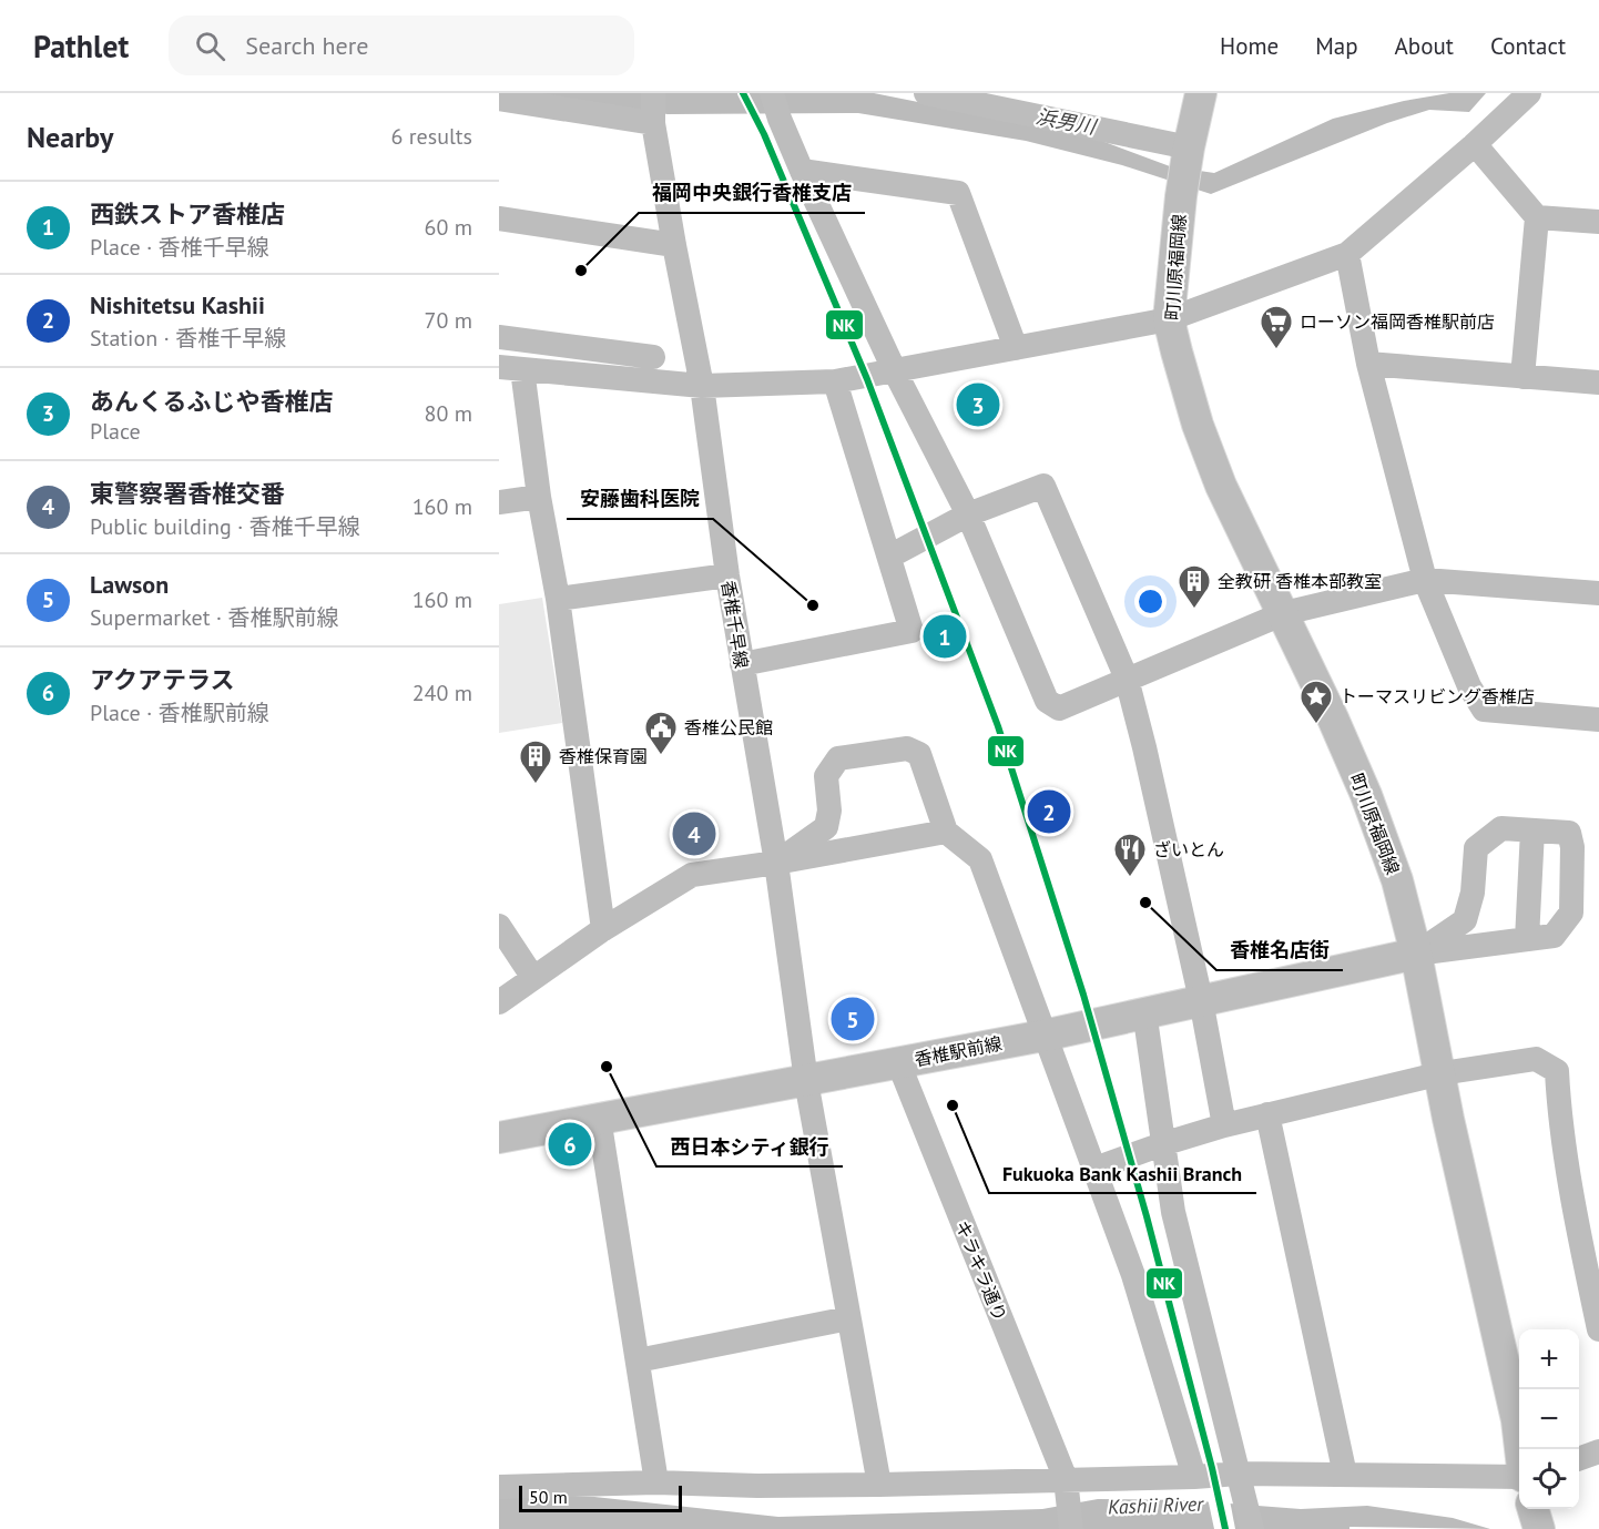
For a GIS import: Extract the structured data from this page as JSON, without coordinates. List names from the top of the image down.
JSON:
{
  "streets": {
    "main road": ["町川原福岡線", "香椎駅前線"],
    "street": ["香椎千早線", "キラキラ通り"]
  },
  "crossings": [
    ["町川原福岡線", "香椎駅前線"],
    ["香椎千早線", "香椎駅前線"],
    ["香椎駅前線", "キラキラ通り"]
  ],
  "water": ["浜男川", "Kashii River"],
  "places": {
    "other": [
      "福岡中央銀行香椎支店",
      "安藤歯科医院",
      "香椎名店街",
      "西日本シティ銀行",
      "Fukuoka Bank Kashii Branch"
    ],
    "supermarket": ["ローソン福岡香椎駅前店"],
    "building": ["全教研 香椎本部教室", "香椎保育園"],
    "place": ["トーマスリビング香椎店"],
    "public building": ["香椎公民館"],
    "restaurant": ["ざいとん"]
  },
  "lines": ["transit line NK"],
  "scale_bar": "50 m",
  "page": {
    "header": "Pathlet",
    "search": "Search here",
    "nav": [
      "Home",
      "Map",
      "About",
      "Contact"
    ],
    "heading": ["Nearby", "6 results"],
    "list": [
      {
        "mark": "1",
        "name": "西鉄ストア香椎店",
        "note": "Place · 香椎千早線",
        "value": "60 m"
      },
      {
        "mark": "2",
        "name": "Nishitetsu Kashii",
        "note": "Station · 香椎千早線",
        "value": "70 m"
      },
      {
        "mark": "3",
        "name": "あんくるふじや香椎店",
        "note": "Place",
        "value": "80 m"
      },
      {
        "mark": "4",
        "name": "東警察署香椎交番",
        "note": "Public building · 香椎千早線",
        "value": "160 m"
      },
      {
        "mark": "5",
        "name": "Lawson",
        "note": "Supermarket · 香椎駅前線",
        "value": "160 m"
      },
      {
        "mark": "6",
        "name": "アクアテラス",
        "note": "Place · 香椎駅前線",
        "value": "240 m"
      }
    ],
    "pins": [
      "3",
      "1",
      "2",
      "4",
      "5",
      "6"
    ],
    "map_buttons": ["+", "−"],
    "scale": "50 m"
  }
}
